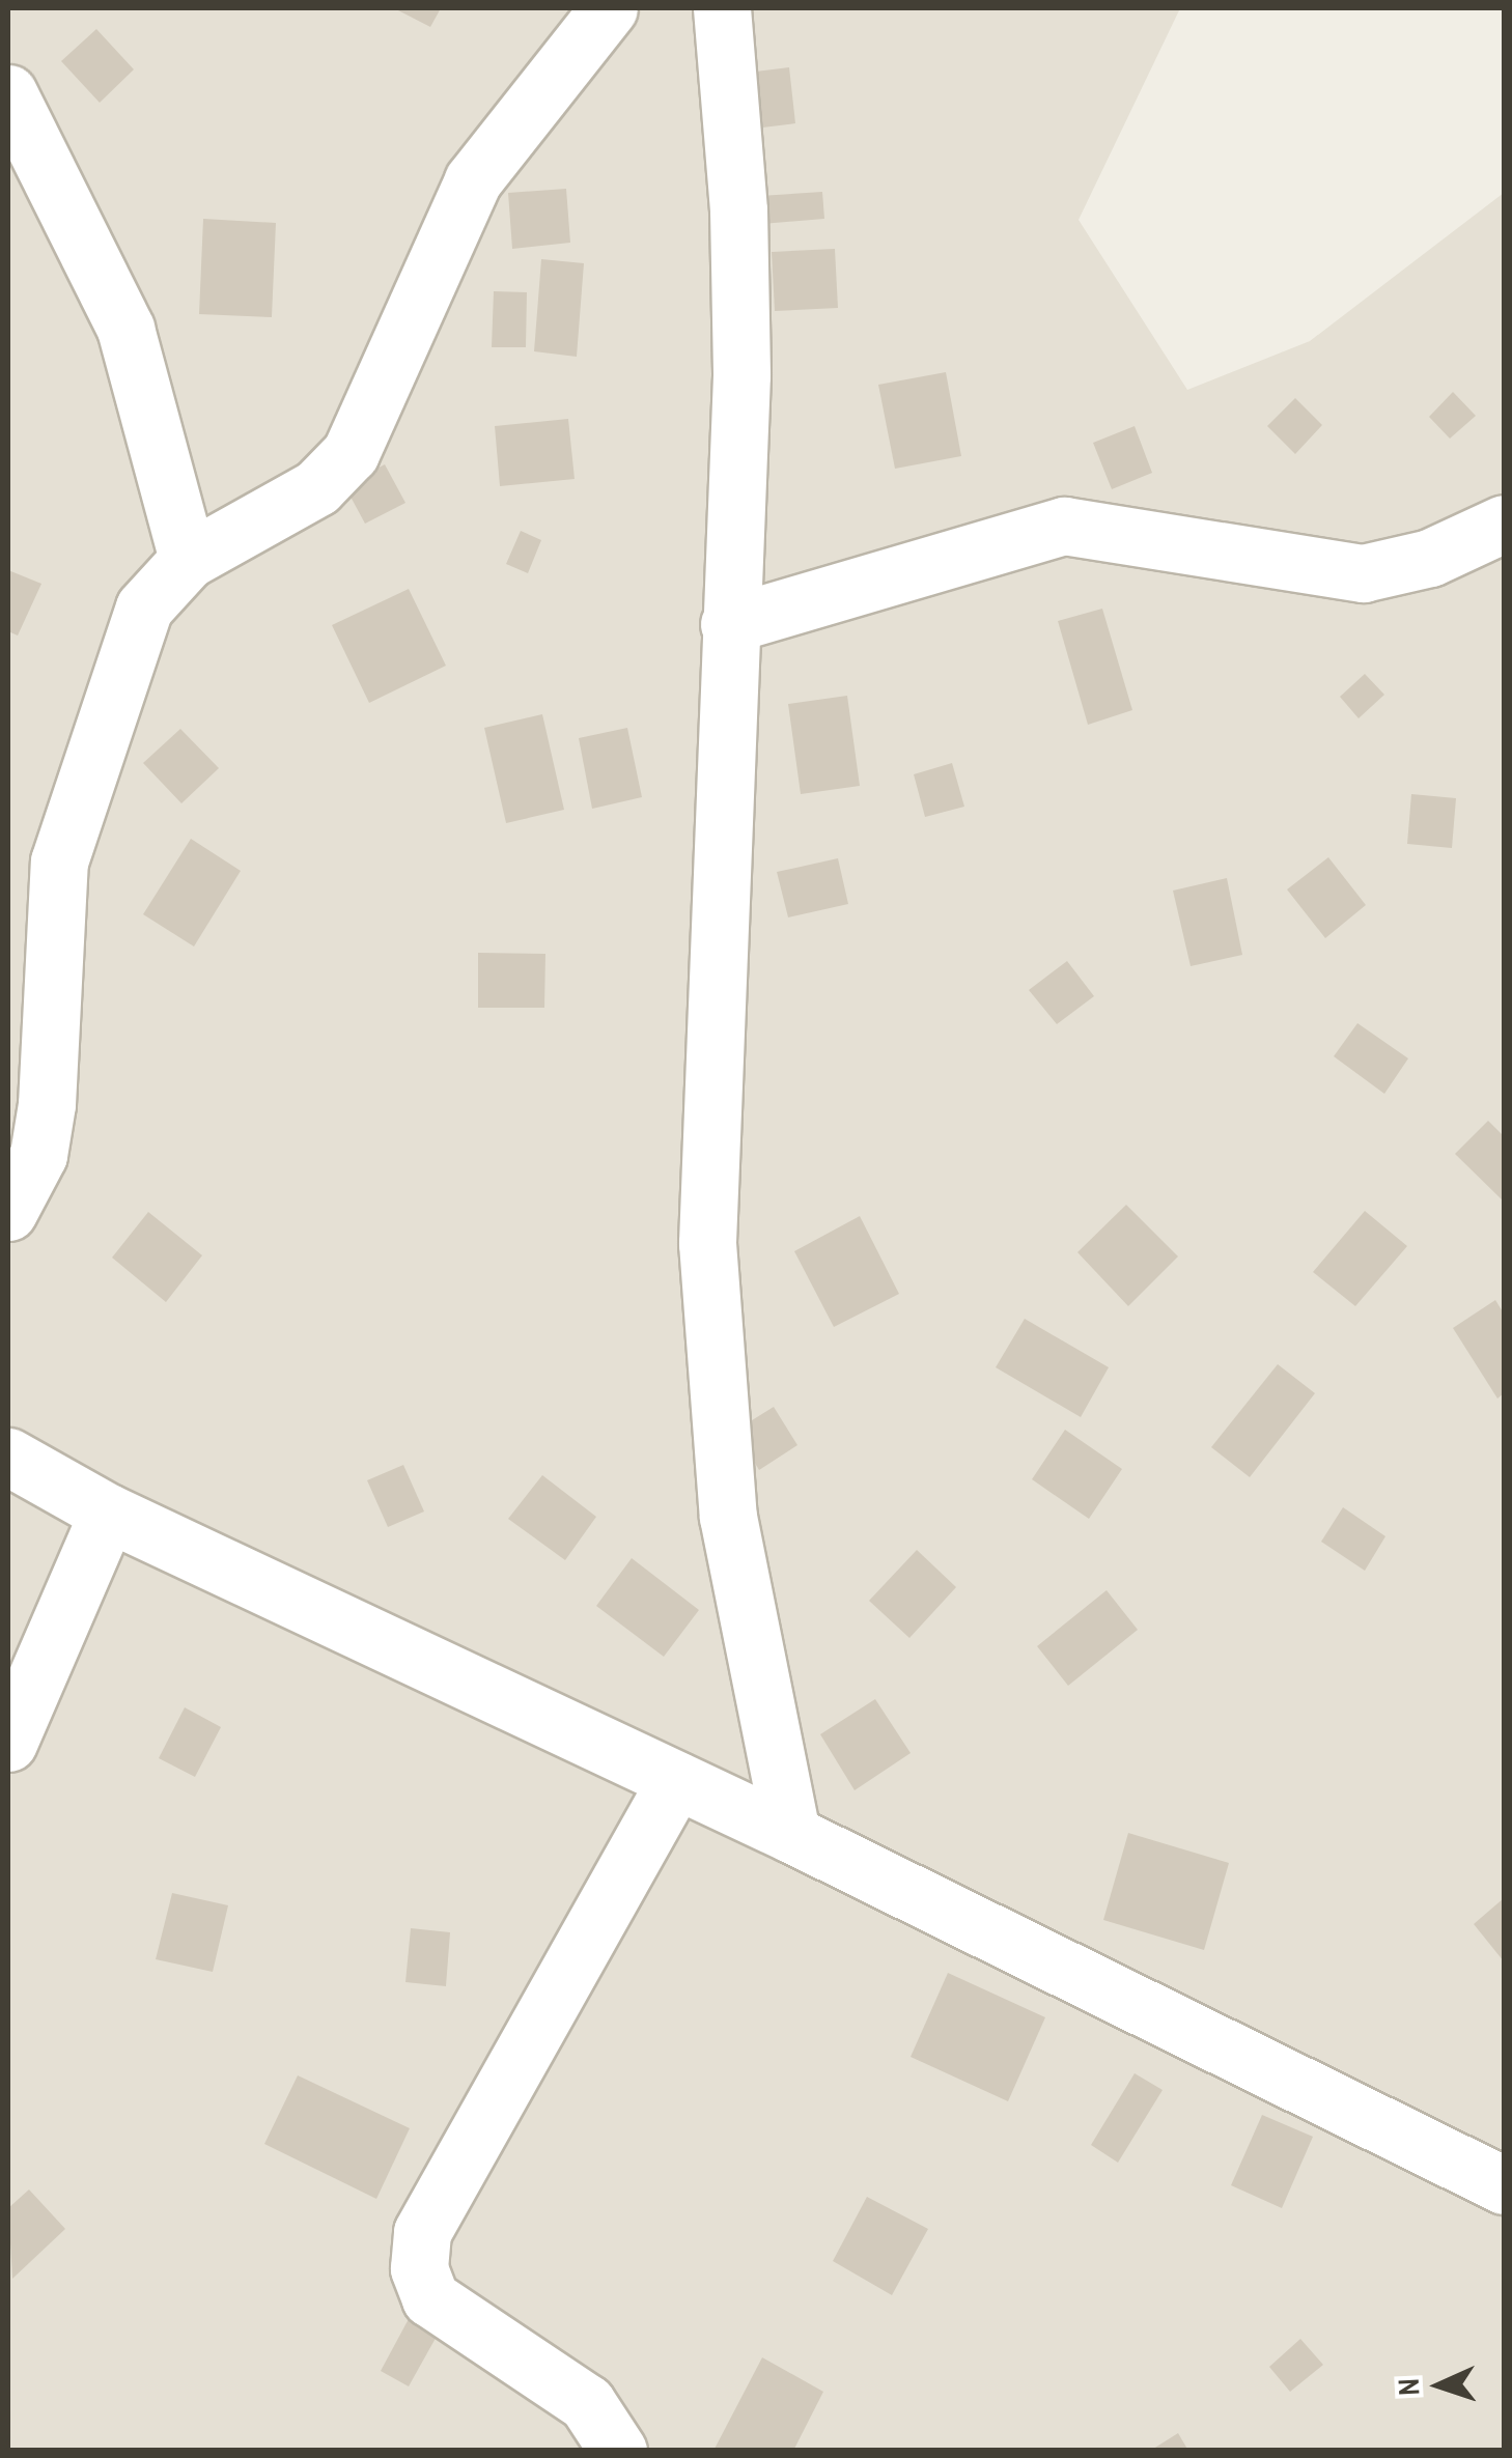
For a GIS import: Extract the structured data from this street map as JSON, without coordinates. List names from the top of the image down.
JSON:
{
  "north": "left"
}
